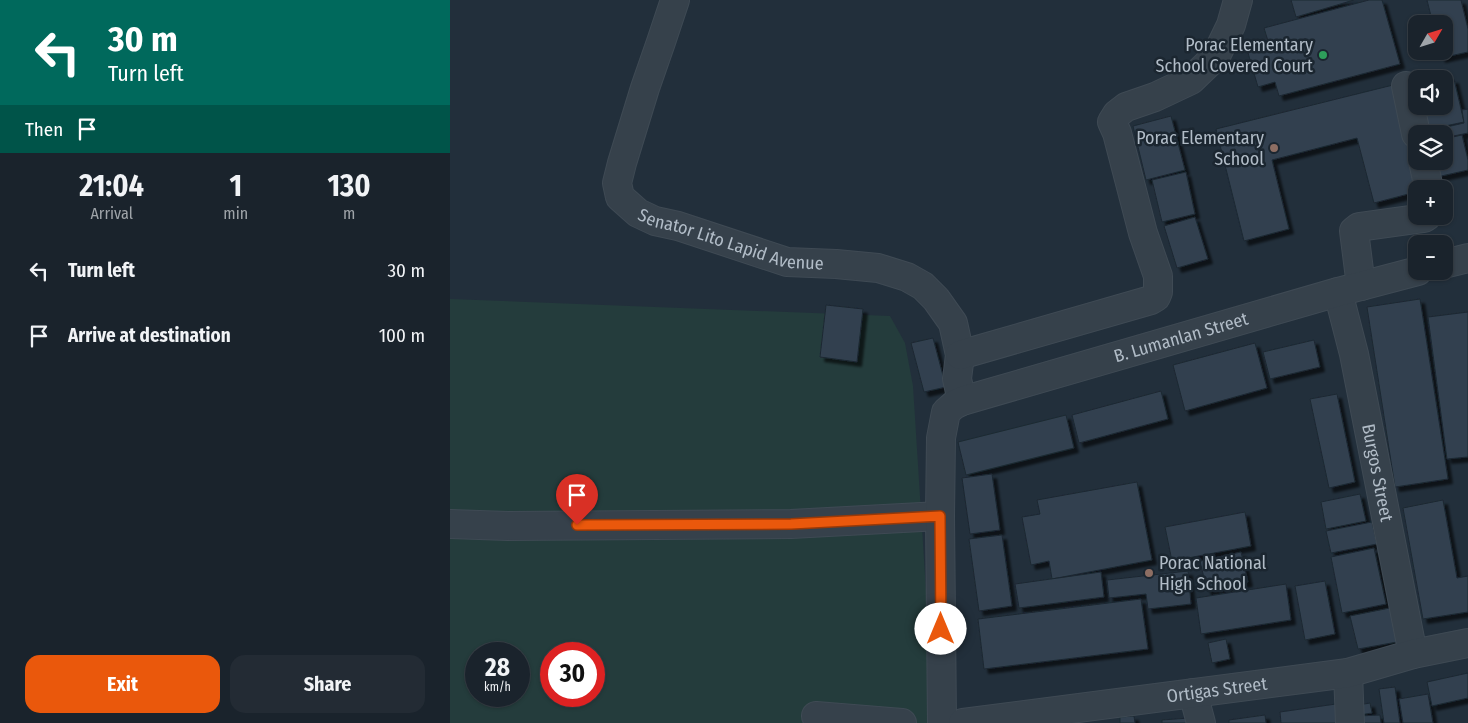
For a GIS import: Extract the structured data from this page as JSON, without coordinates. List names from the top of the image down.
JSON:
{
  "streets": {
    "street": [
      "Senator Lito Lapid Avenue",
      "B. Lumanlan Street",
      "Burgos Street",
      "Ortigas Street"
    ]
  },
  "crossings": [
    ["Senator Lito Lapid Avenue", "B. Lumanlan Street"],
    ["B. Lumanlan Street", "Burgos Street"],
    ["Burgos Street", "Ortigas Street"]
  ],
  "places": ["Porac Elementary School Covered Court", "Porac Elementary School", "Porac National High School"],
  "north": "top right",
  "page": {
    "turn": ["30 m", "Turn left"],
    "map_buttons": ["+", "−"],
    "then": "Then",
    "eta": [
      "21:04",
      "Arrival",
      "1",
      "min",
      "130",
      "m"
    ],
    "list": [
      {
        "name": "Turn left",
        "value": "30 m"
      },
      {
        "name": "Arrive at destination",
        "value": "100 m"
      }
    ],
    "speed": "28 km/h",
    "limit": "30",
    "buttons": ["Exit", "Share"]
  }
}
